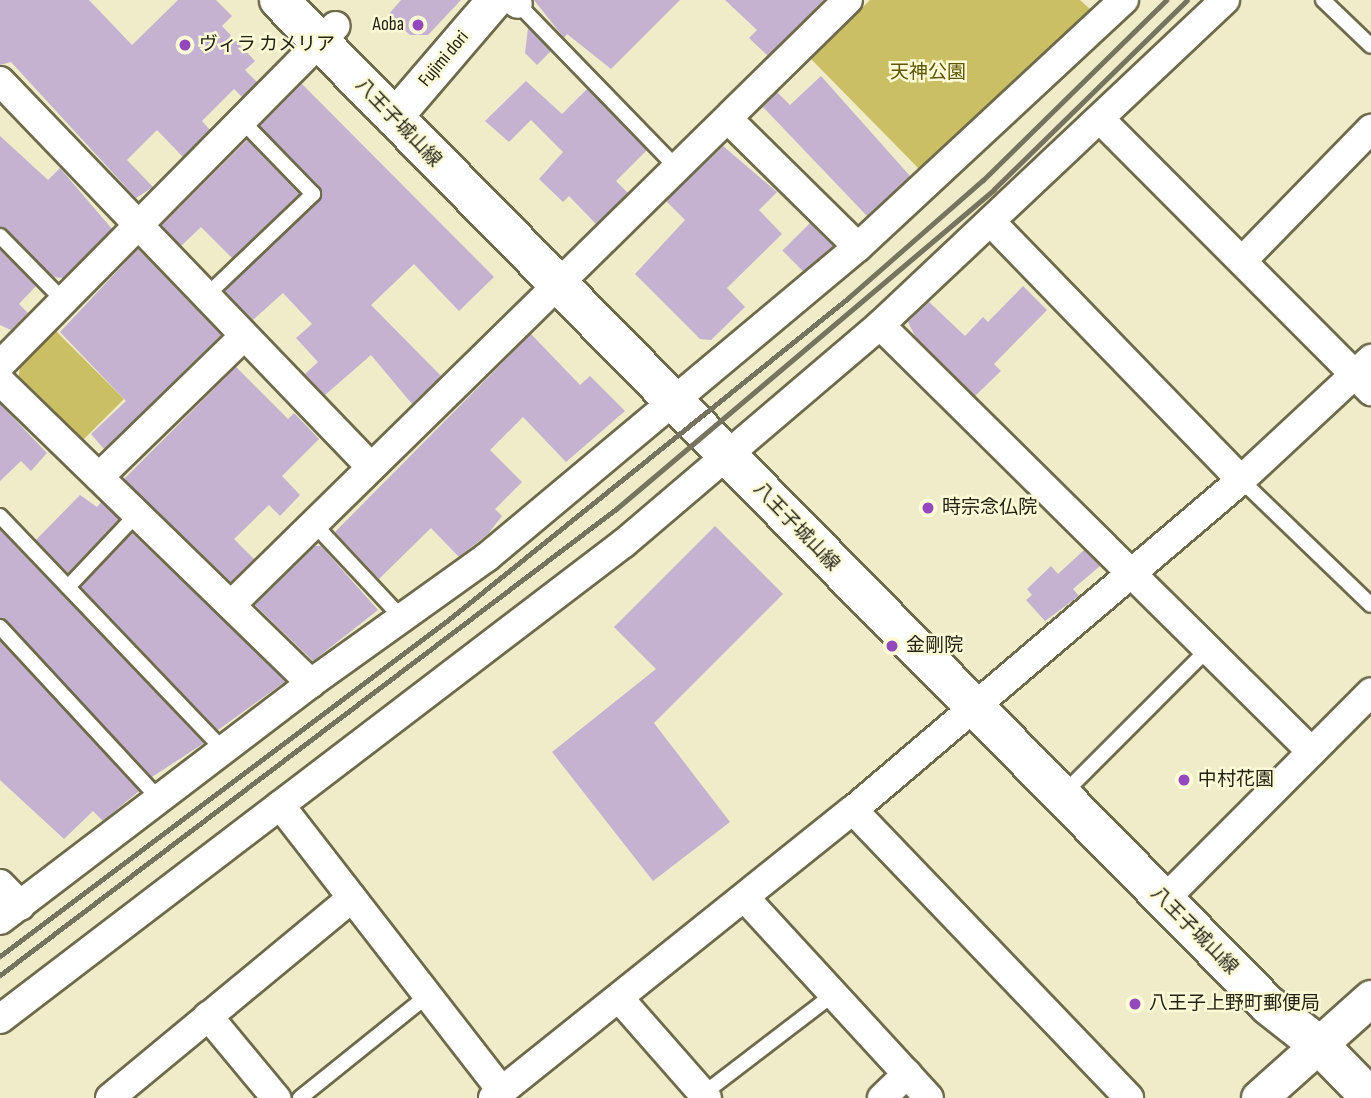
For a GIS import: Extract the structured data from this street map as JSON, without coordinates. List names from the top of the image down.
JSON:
{
  "streets": {
    "main road": ["八王子城山線"],
    "street": ["Fujimi dori"]
  },
  "crossings": [
    ["Fujimi dori", "八王子城山線"]
  ],
  "parks": ["天神公園"],
  "places": [
    "Aoba",
    "ヴィラ カメリア",
    "時宗念仏院",
    "金剛院",
    "中村花園",
    "八王子上野町郵便局"
  ]
}
